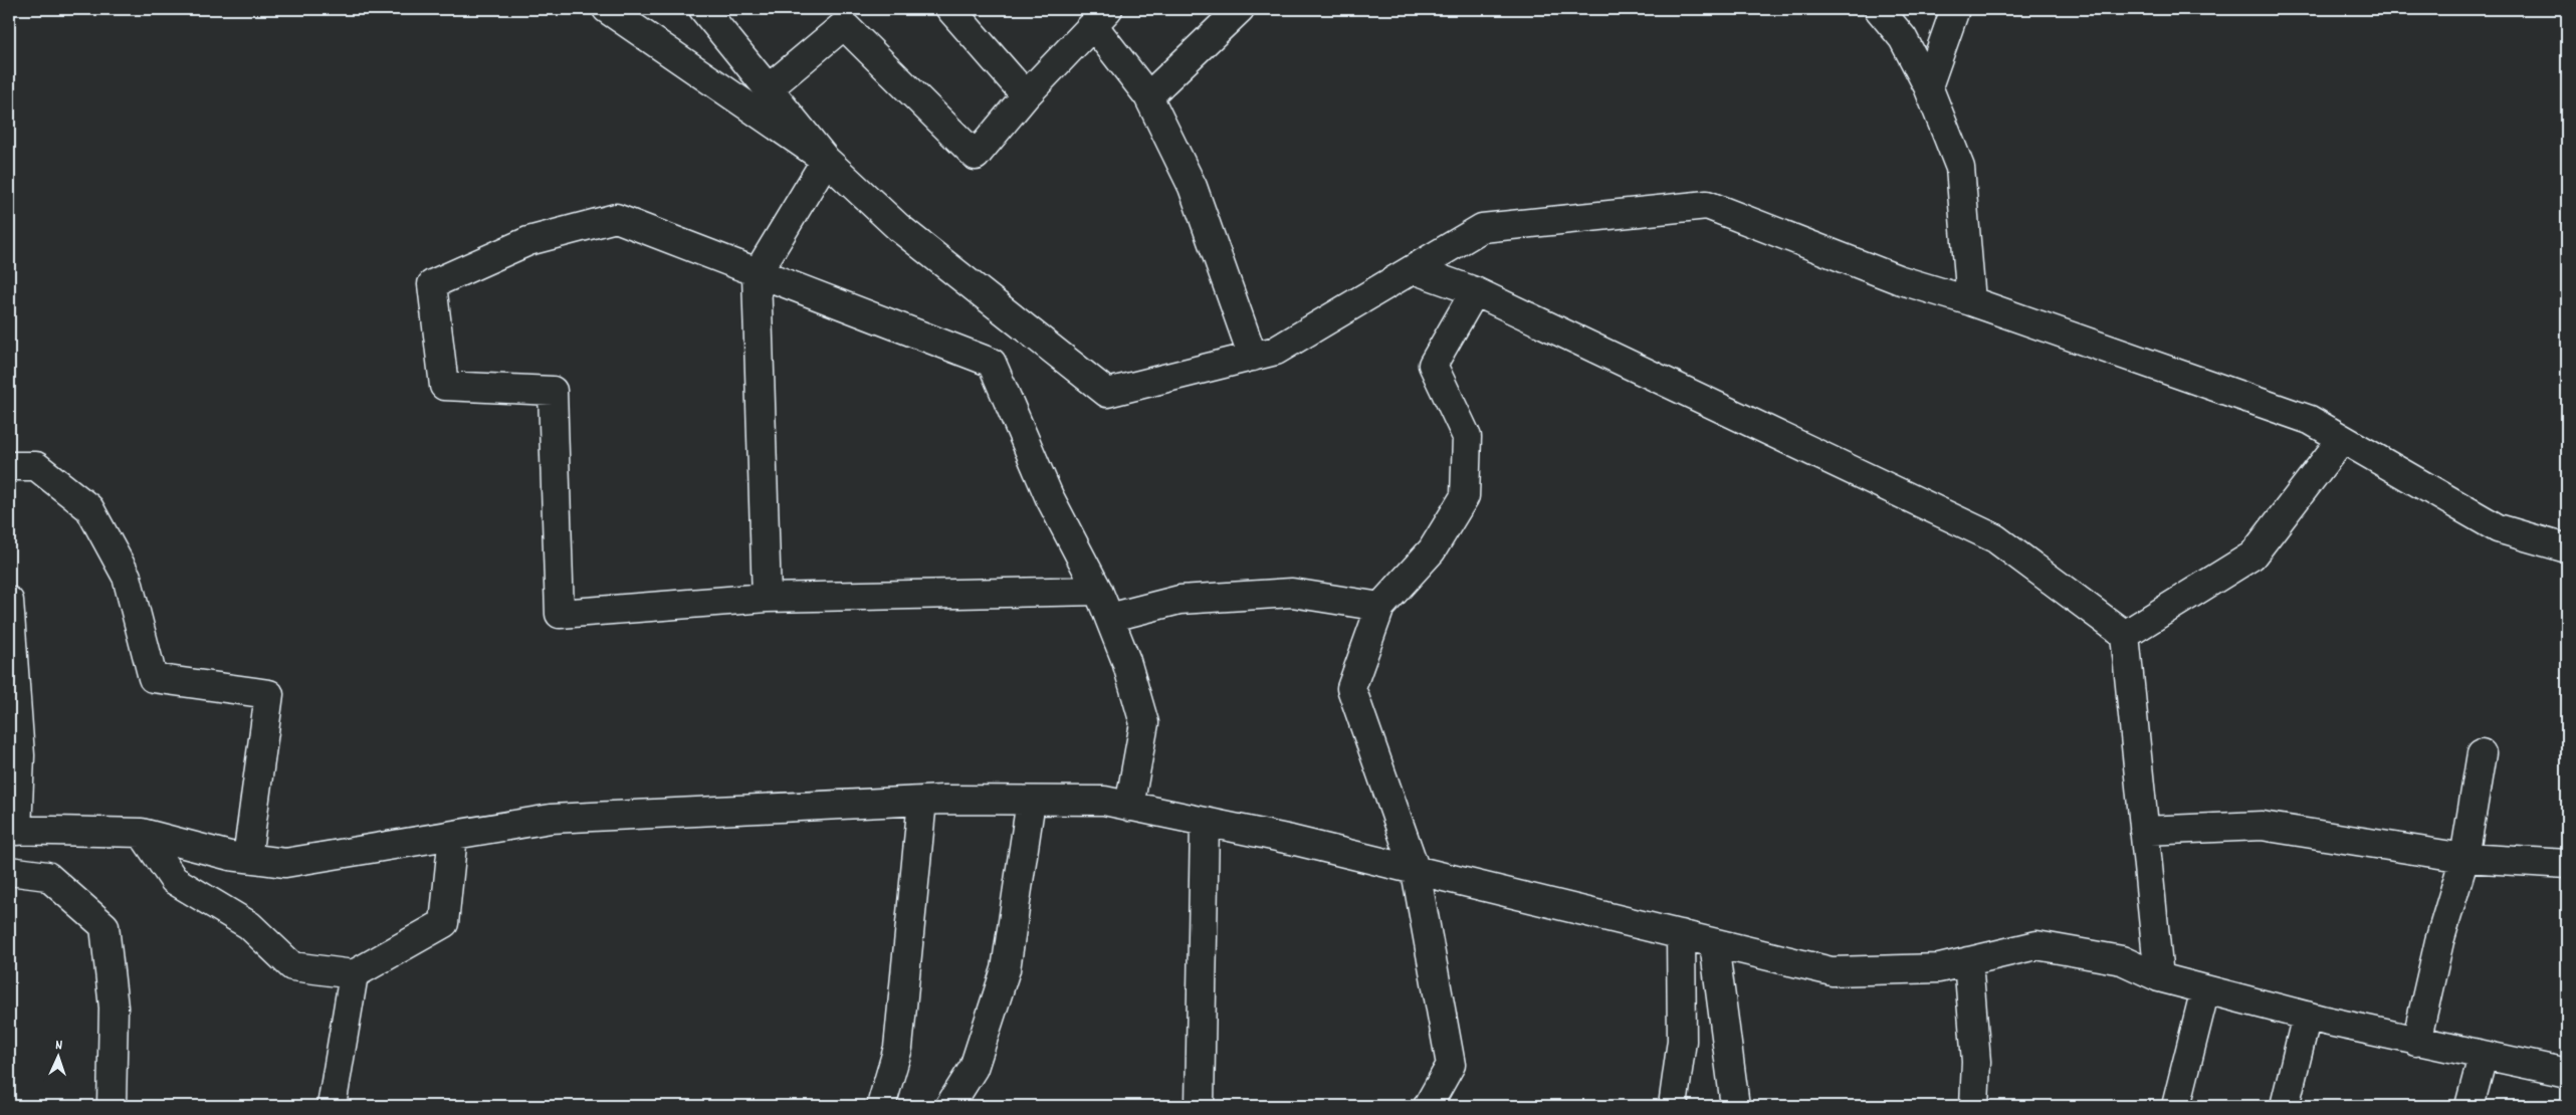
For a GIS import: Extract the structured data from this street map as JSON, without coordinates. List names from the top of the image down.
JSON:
{
  "north": "top"
}
